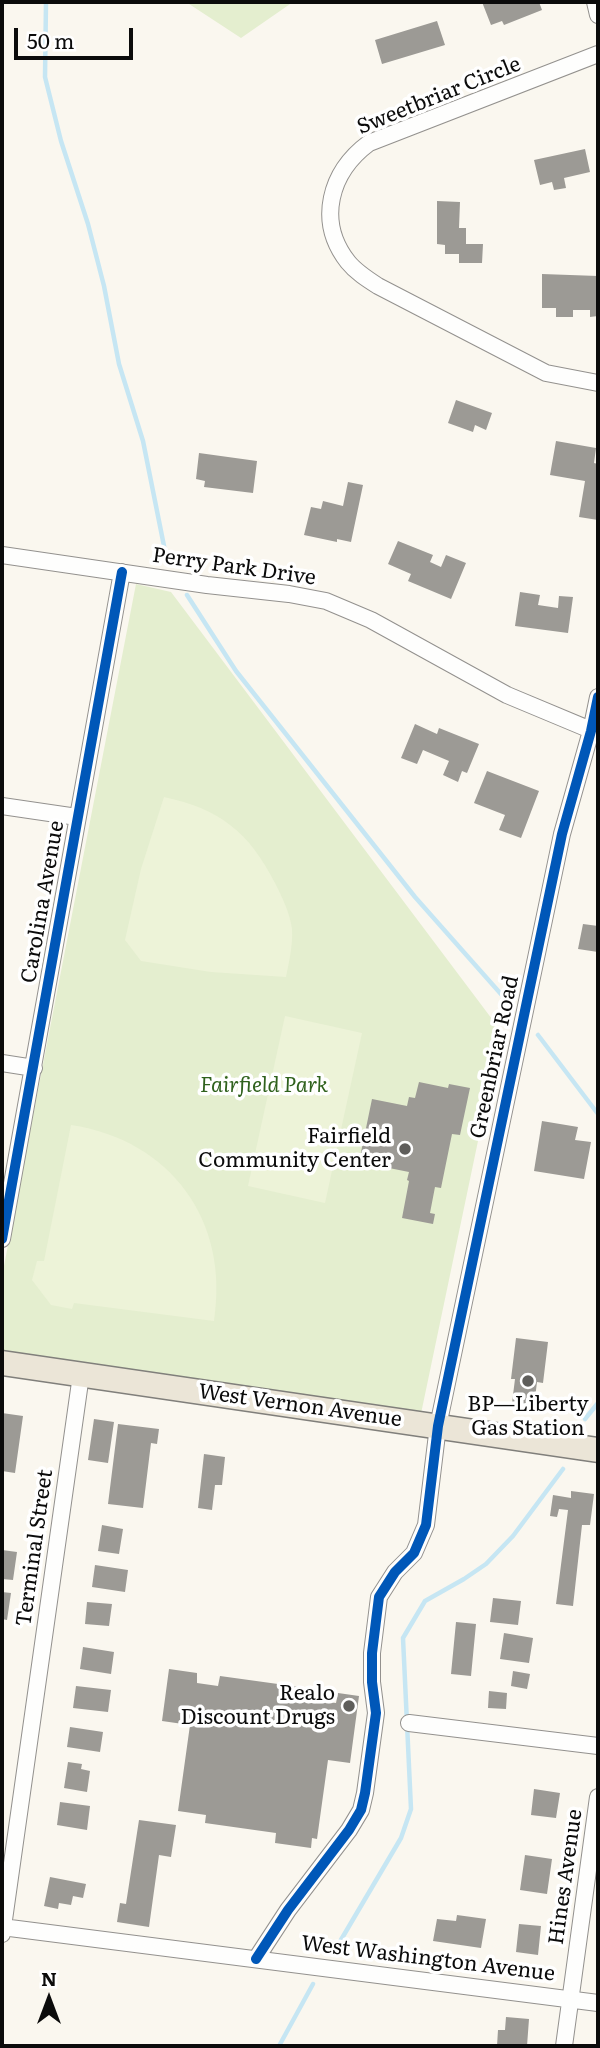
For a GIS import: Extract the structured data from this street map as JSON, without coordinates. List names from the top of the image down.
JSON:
{
  "streets": {
    "main road": ["West Vernon Avenue"],
    "street": [
      "Sweetbriar Circle",
      "Perry Park Drive",
      "Carolina Avenue",
      "Greenbriar Road",
      "Terminal Street",
      "Hines Avenue",
      "West Washington Avenue"
    ]
  },
  "crossings": [
    ["Perry Park Drive", "Carolina Avenue"],
    ["Perry Park Drive", "Greenbriar Road"],
    ["Greenbriar Road", "West Vernon Avenue"],
    ["Greenbriar Road", "West Washington Avenue"],
    ["West Vernon Avenue", "Terminal Street"],
    ["Terminal Street", "West Washington Avenue"],
    ["Hines Avenue", "West Washington Avenue"]
  ],
  "parks": ["Fairfield Park"],
  "places": ["Fairfield Community Center", "BP—Liberty Gas Station", "Realo Discount Drugs"],
  "scale_bar": "50 m",
  "north": "top"
}
